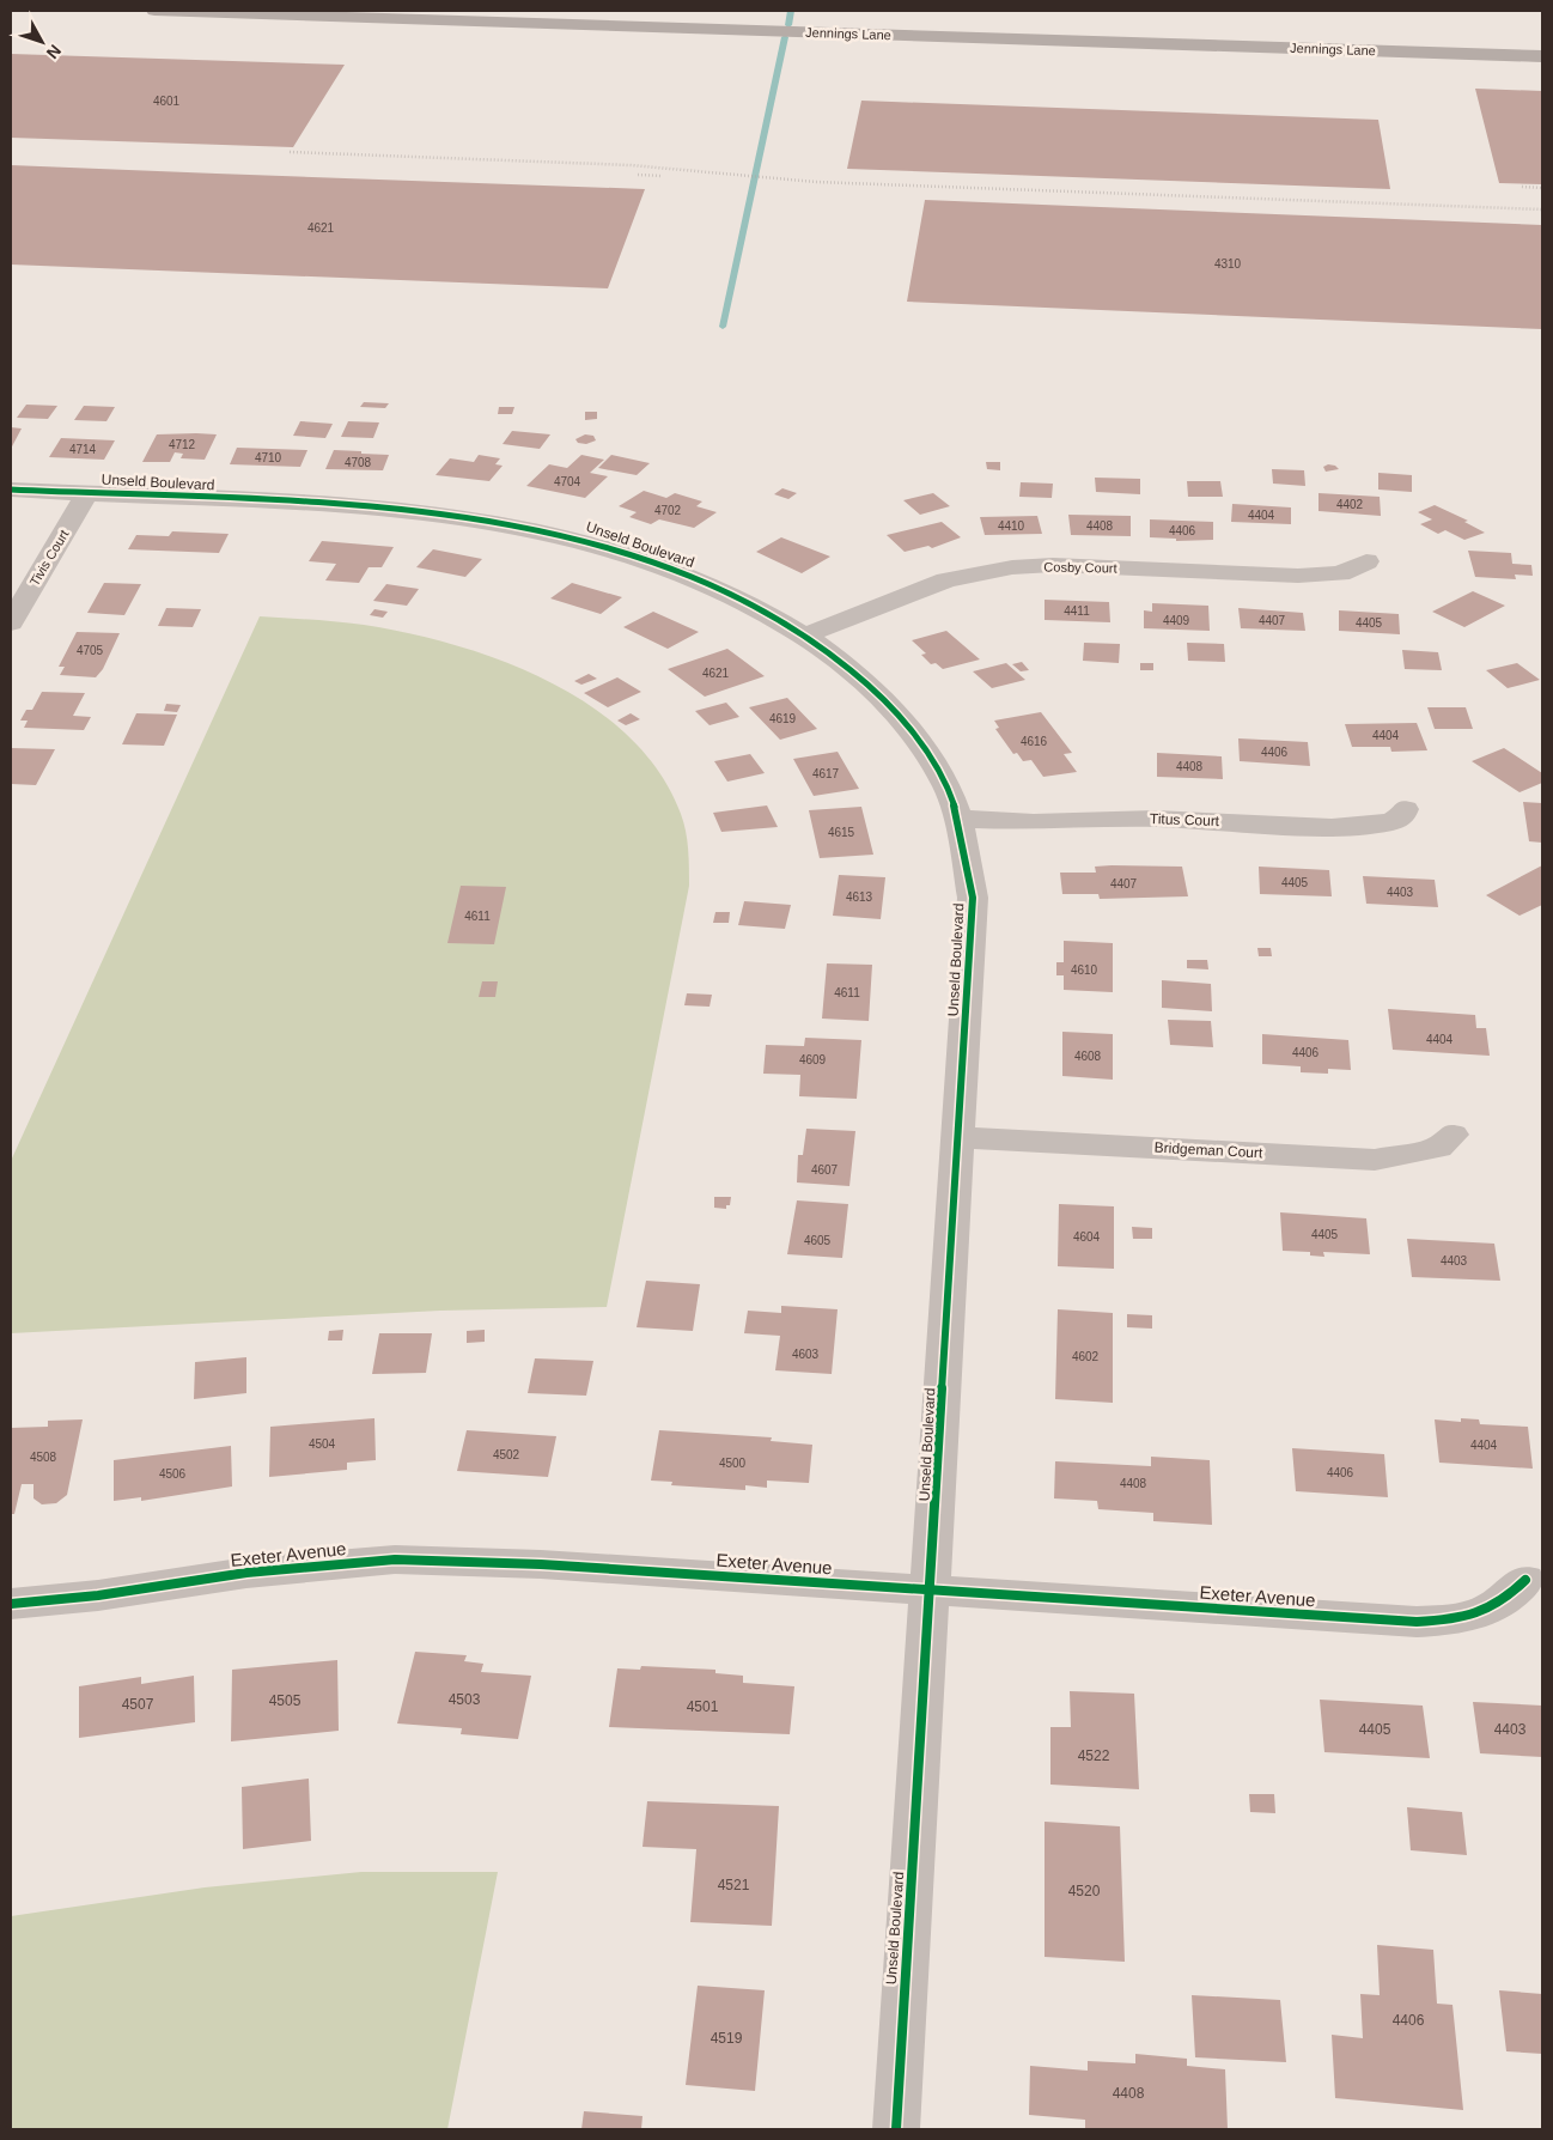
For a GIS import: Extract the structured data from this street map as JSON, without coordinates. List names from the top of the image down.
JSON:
{
  "streets": {
    "street": [
      "Jennings Lane",
      "Unseld Boulevard",
      "Tivis Court",
      "Cosby Court",
      "Titus Court",
      "Bridgeman Court",
      "Exeter Avenue"
    ]
  },
  "crossings": [
    ["Unseld Boulevard", "Tivis Court"],
    ["Unseld Boulevard", "Cosby Court"],
    ["Unseld Boulevard", "Titus Court"],
    ["Unseld Boulevard", "Bridgeman Court"],
    ["Unseld Boulevard", "Exeter Avenue"]
  ],
  "house_numbers": [
    "4601",
    "4621",
    "4310",
    "4712",
    "4714",
    "4710",
    "4708",
    "4704",
    "4402",
    "4702",
    "4404",
    "4410",
    "4408",
    "4406",
    "4411",
    "4409",
    "4407",
    "4405",
    "4705",
    "4621",
    "4619",
    "4404",
    "4616",
    "4406",
    "4408",
    "4617",
    "4615",
    "4405",
    "4407",
    "4403",
    "4613",
    "4611",
    "4610",
    "4611",
    "4404",
    "4406",
    "4608",
    "4609",
    "4607",
    "4405",
    "4604",
    "4605",
    "4403",
    "4603",
    "4602",
    "4504",
    "4404",
    "4502",
    "4508",
    "4500",
    "4406",
    "4506",
    "4408",
    "4503",
    "4505",
    "4507",
    "4501",
    "4405",
    "4403",
    "4522",
    "4521",
    "4520",
    "4406",
    "4519",
    "4408"
  ],
  "north": "bottom right"
}
